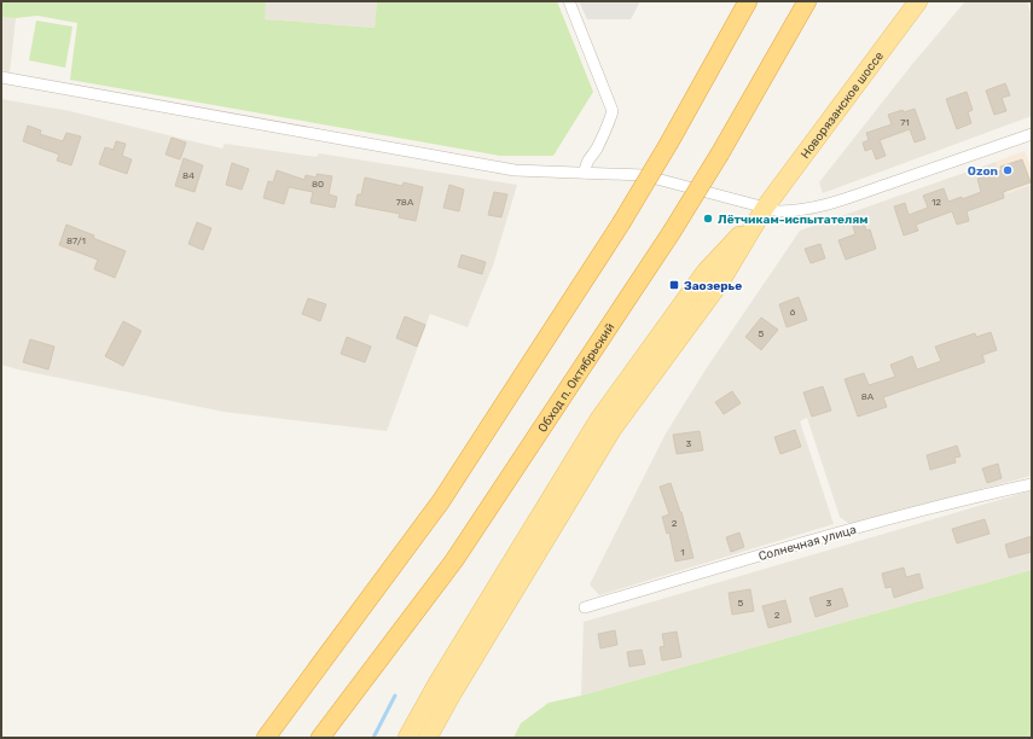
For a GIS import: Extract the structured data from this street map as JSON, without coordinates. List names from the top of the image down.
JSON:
{
  "streets": {
    "highway": ["Обход п. Октябрьский"],
    "main road": ["Новорязанское шоссе"],
    "street": ["Солнечная улица"]
  },
  "places": {
    "other": ["Ozon", "Лётчикам-испытателям"],
    "transit": ["Заозерье"]
  },
  "house_numbers": [
    "71",
    "84",
    "80",
    "78А",
    "12",
    "87/1",
    "6",
    "5",
    "8А",
    "3",
    "2",
    "1",
    "5",
    "3",
    "2"
  ]
}
